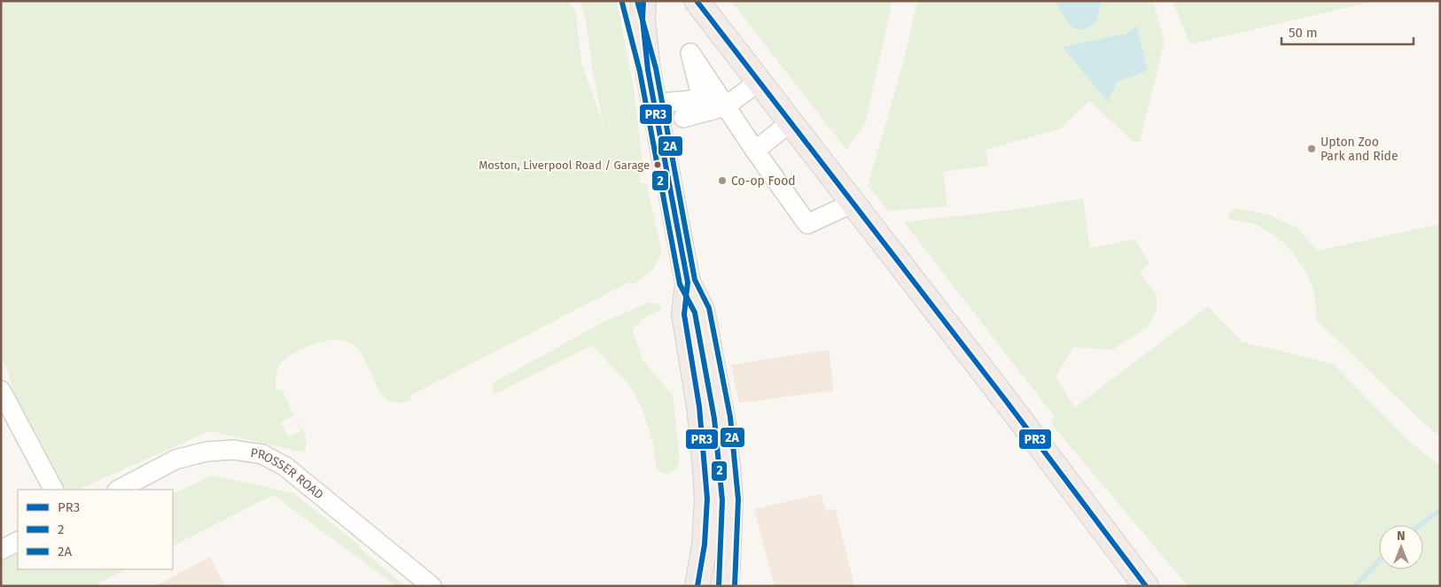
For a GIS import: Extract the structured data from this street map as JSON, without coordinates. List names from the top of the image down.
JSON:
{
  "streets": {
    "street": ["PROSSER ROAD"]
  },
  "places": ["Upton Zoo Park and Ride", "Moston, Liverpool Road / Garage", "Co-op Food"],
  "lines": ["transit line PR3", "transit line 2A", "transit line 2"],
  "legend": ["PR3", "2", "2A"],
  "scale_bar": "50 m",
  "north": "top"
}
